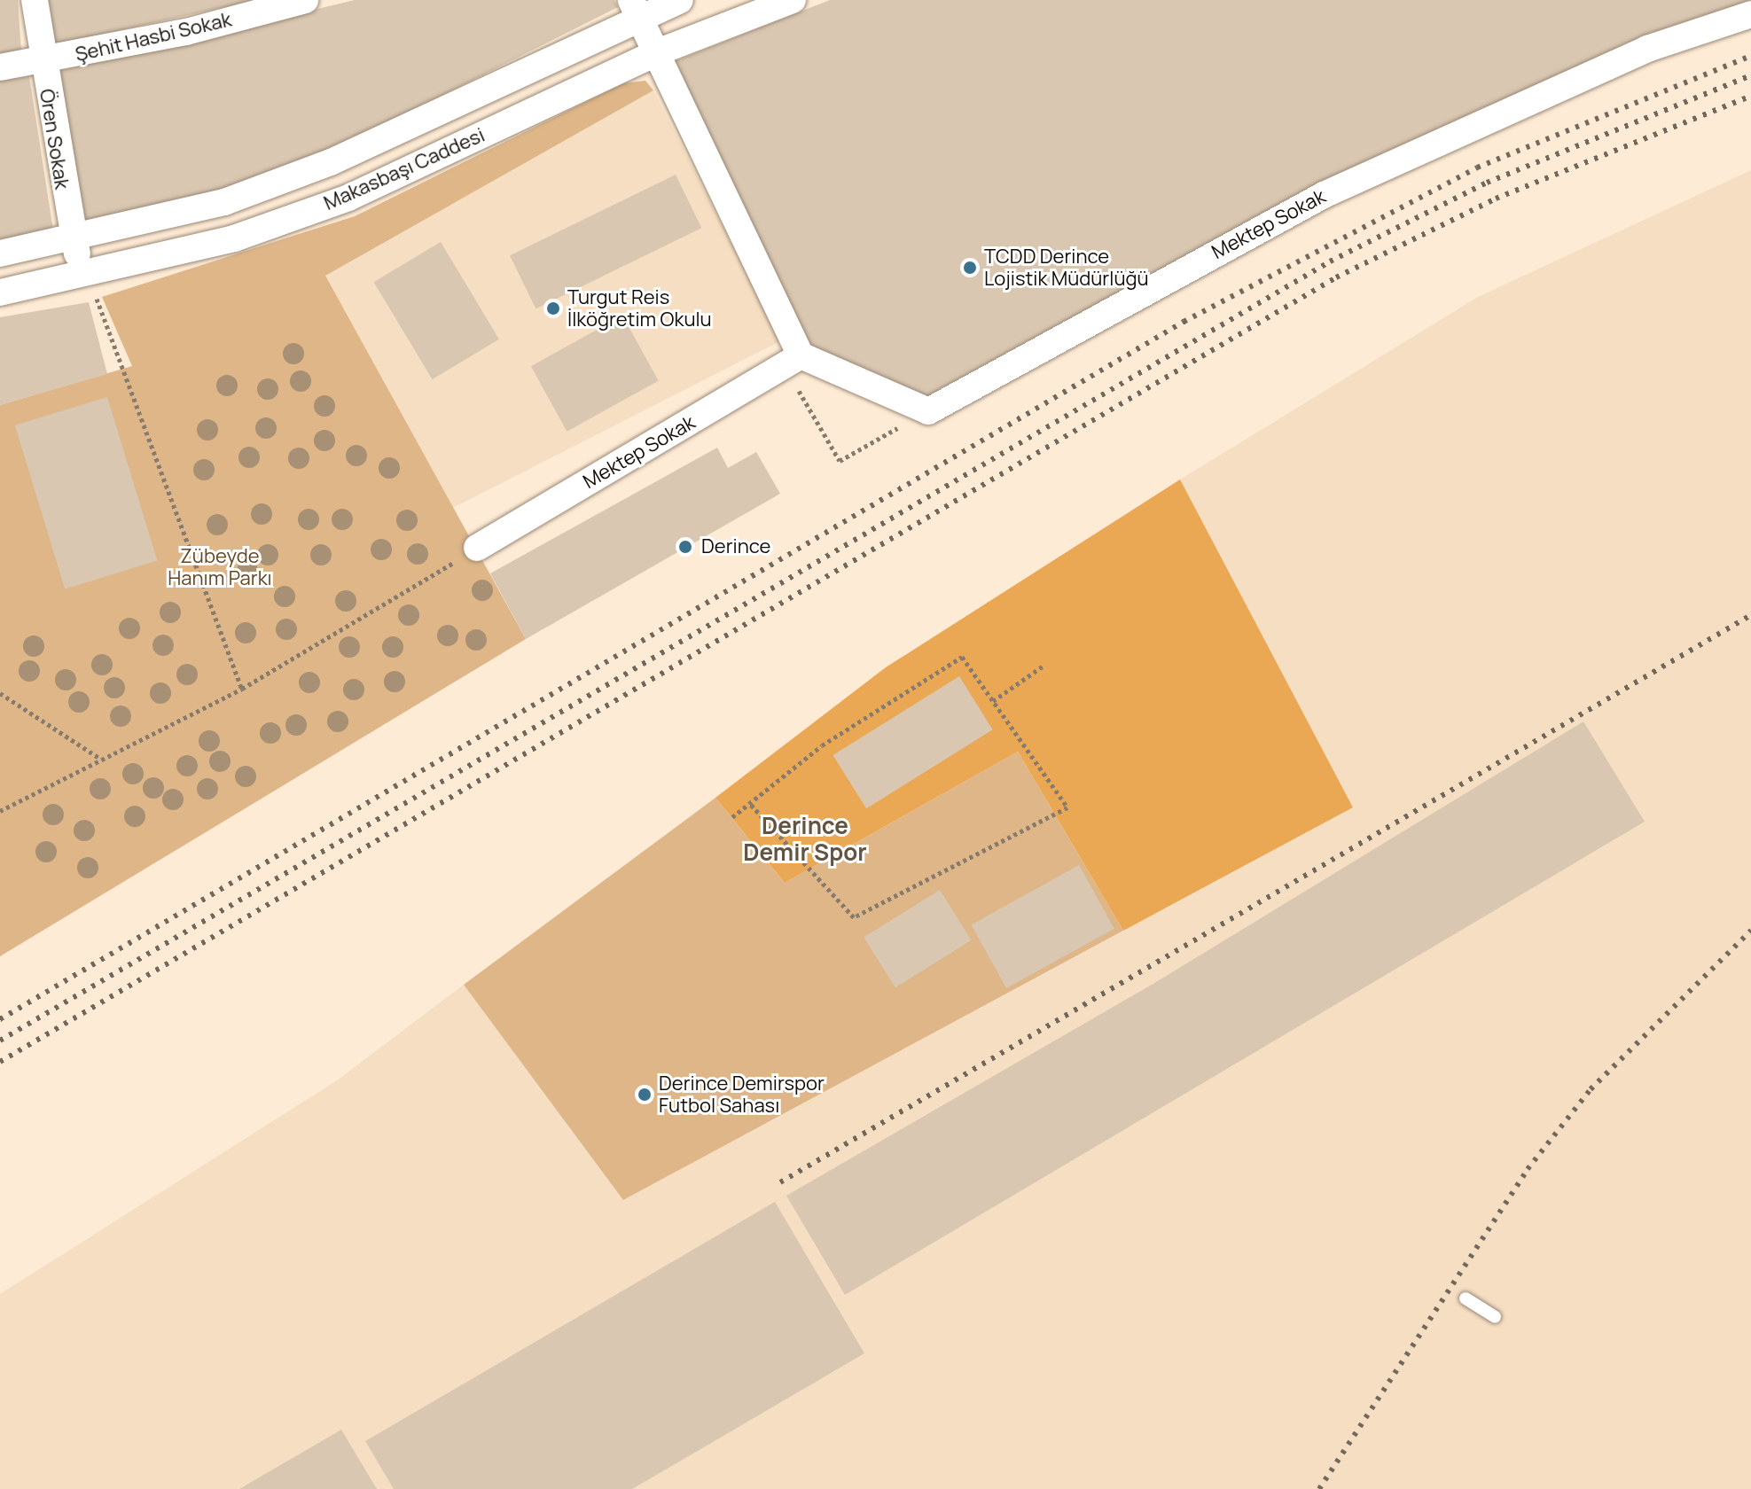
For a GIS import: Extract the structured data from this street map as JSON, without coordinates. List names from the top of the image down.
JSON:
{
  "streets": {
    "street": [
      "Şehit Hasbi Sokak",
      "Ören Sokak",
      "Makasbaşı Caddesi",
      "Mektep Sokak"
    ]
  },
  "crossings": [
    ["Şehit Hasbi Sokak", "Ören Sokak"],
    ["Ören Sokak", "Makasbaşı Caddesi"]
  ],
  "districts": ["Derince Demir Spor"],
  "parks": ["Zübeyde Hanım Parkı"],
  "places": [
    "TCDD Derince Lojistik Müdürlüğü",
    "Turgut Reis İlköğretim Okulu",
    "Derince",
    "Derince Demirspor Futbol Sahası"
  ]
}
